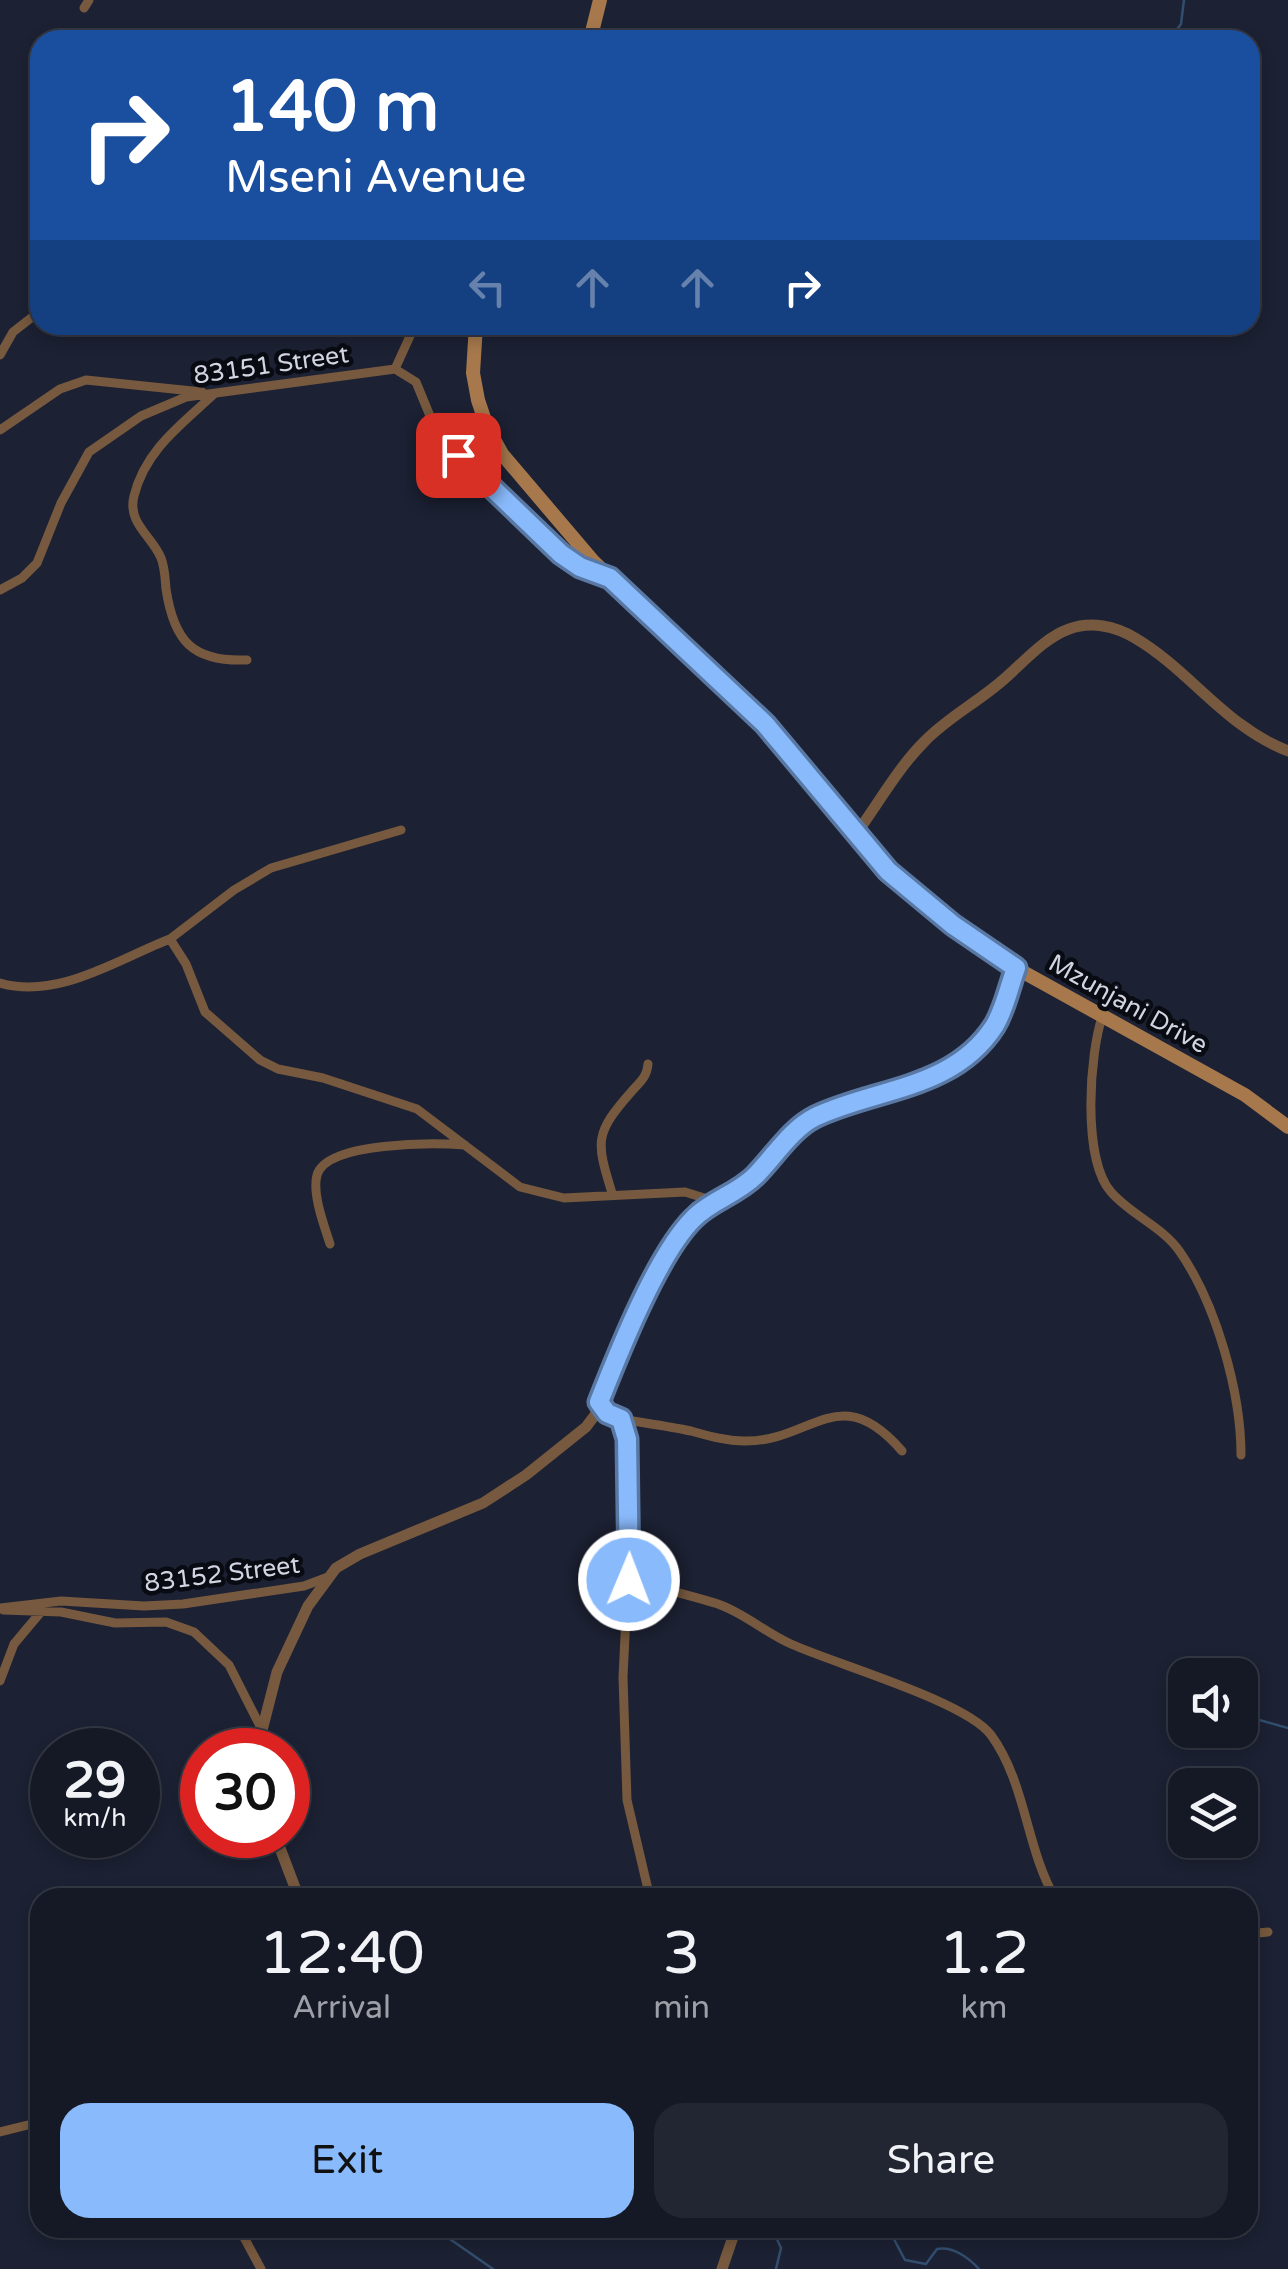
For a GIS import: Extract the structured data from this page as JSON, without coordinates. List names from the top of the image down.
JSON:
{
  "streets": {
    "main road": ["Mzunjani Drive"],
    "street": ["83151 Street", "83152 Street"]
  },
  "page": {
    "turn": ["140 m", "Mseni Avenue"],
    "speed": "29 km/h",
    "limit": "30",
    "eta": [
      "12:40",
      "Arrival",
      "3",
      "min",
      "1.2",
      "km"
    ],
    "buttons": ["Exit", "Share"]
  }
}
